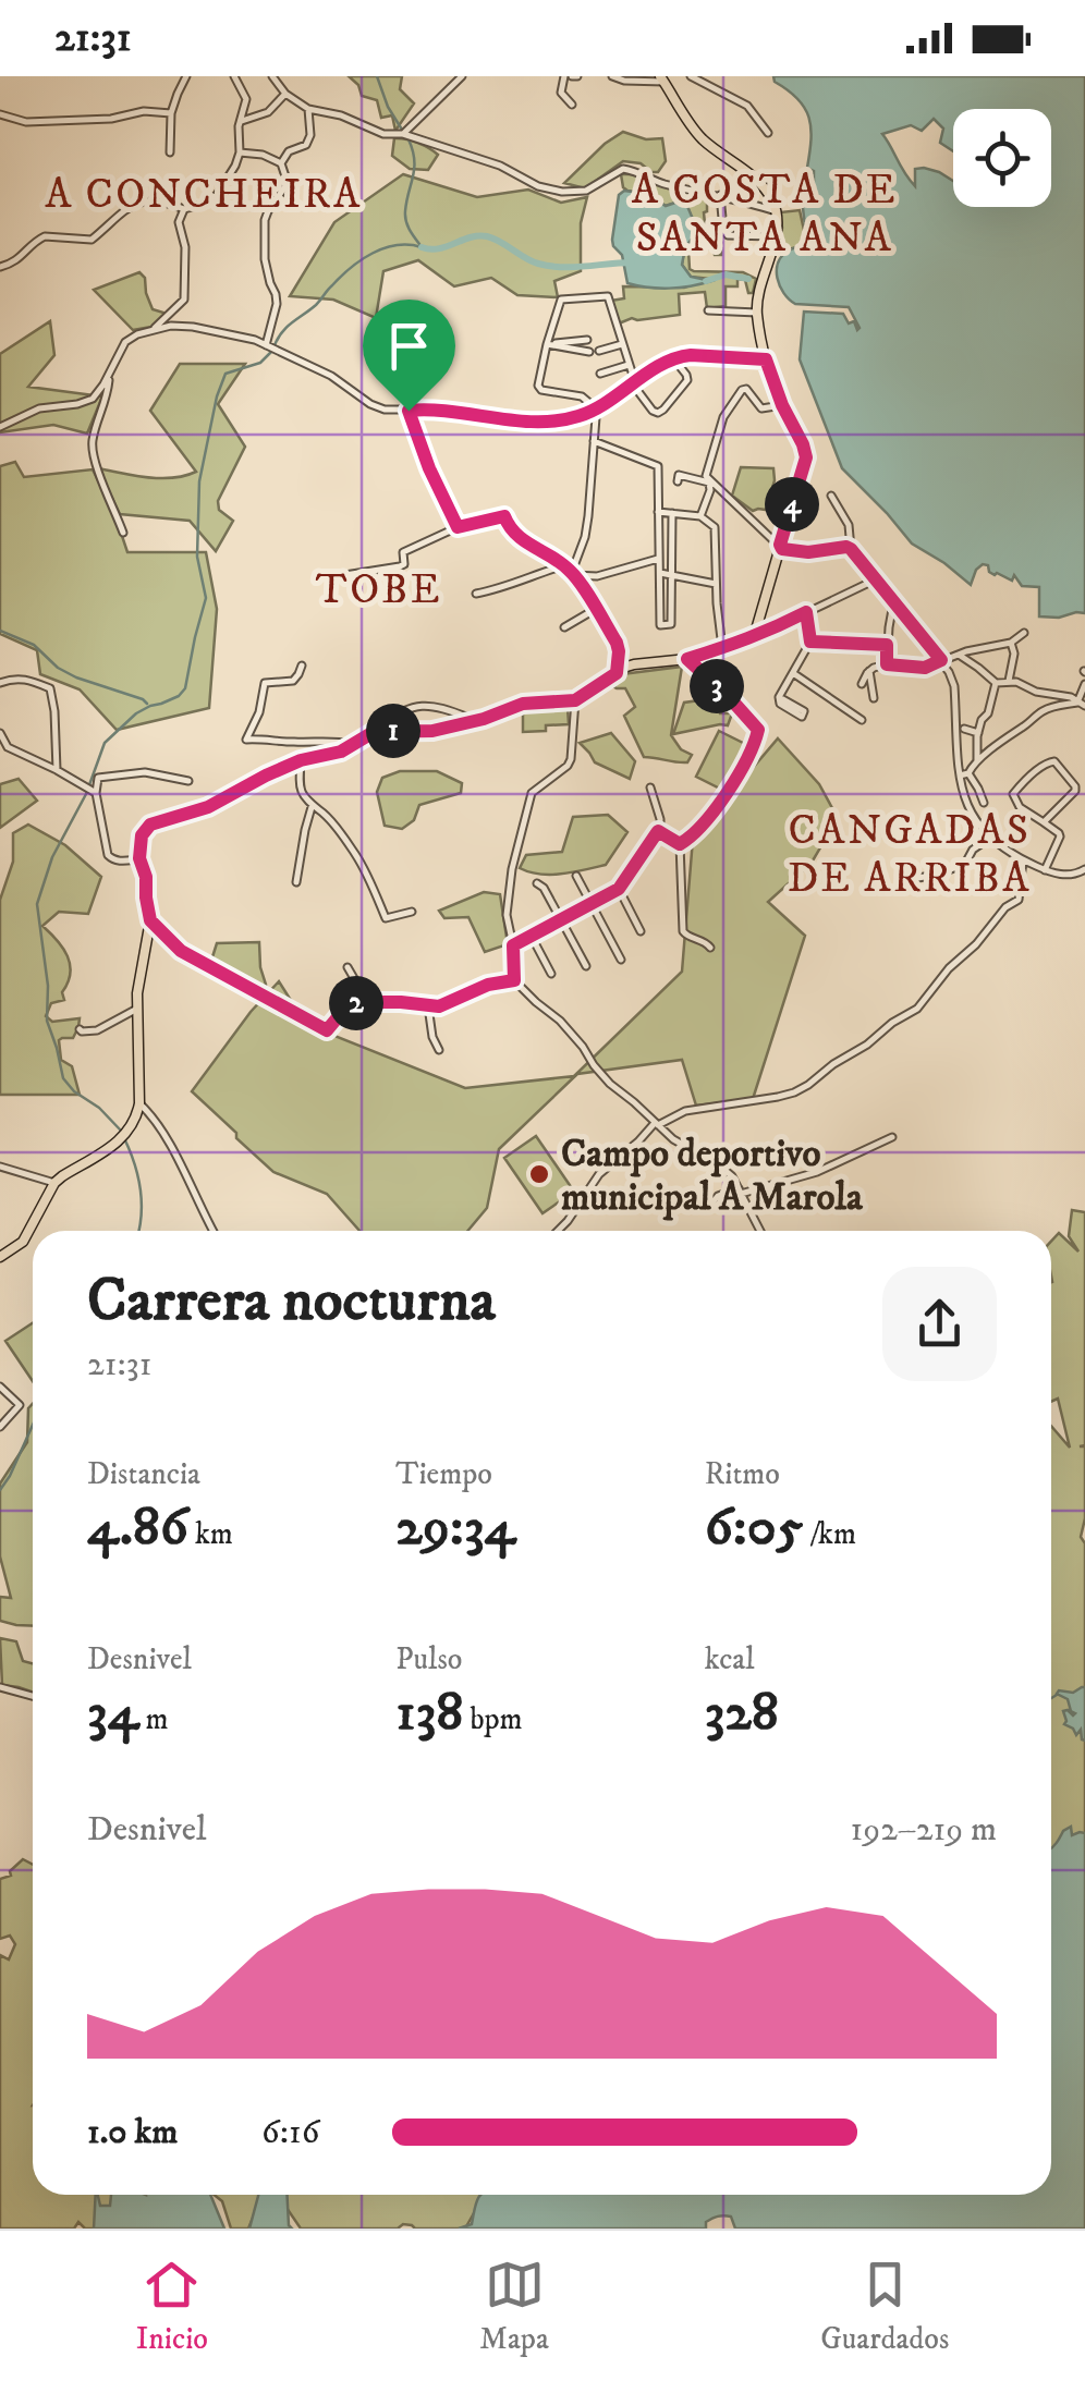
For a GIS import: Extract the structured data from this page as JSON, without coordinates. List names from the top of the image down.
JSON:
{
  "districts": [
    "A COSTA DE SANTA ANA",
    "A CONCHEIRA",
    "TOBE",
    "CANGADAS DE ARRIBA"
  ],
  "places": ["Campo deportivo municipal A Marola"],
  "page": {
    "status": "21:31",
    "pins": [
      "4",
      "3",
      "1",
      "2"
    ],
    "heading": ["Carrera nocturna", "21:31"],
    "stats": [
      ["Distancia", "4.86 km"],
      ["Tiempo", "29:34"],
      ["Ritmo", "6:05 /km"],
      ["Desnivel", "34 m"],
      ["Pulso", "138 bpm"],
      ["kcal", "328"]
    ],
    "chart": ["Desnivel", "192–219 m"],
    "list": [
      {
        "name": "1.0 km",
        "note": "6:16"
      }
    ],
    "tabs": ["Inicio", "Mapa", "Guardados"]
  }
}
